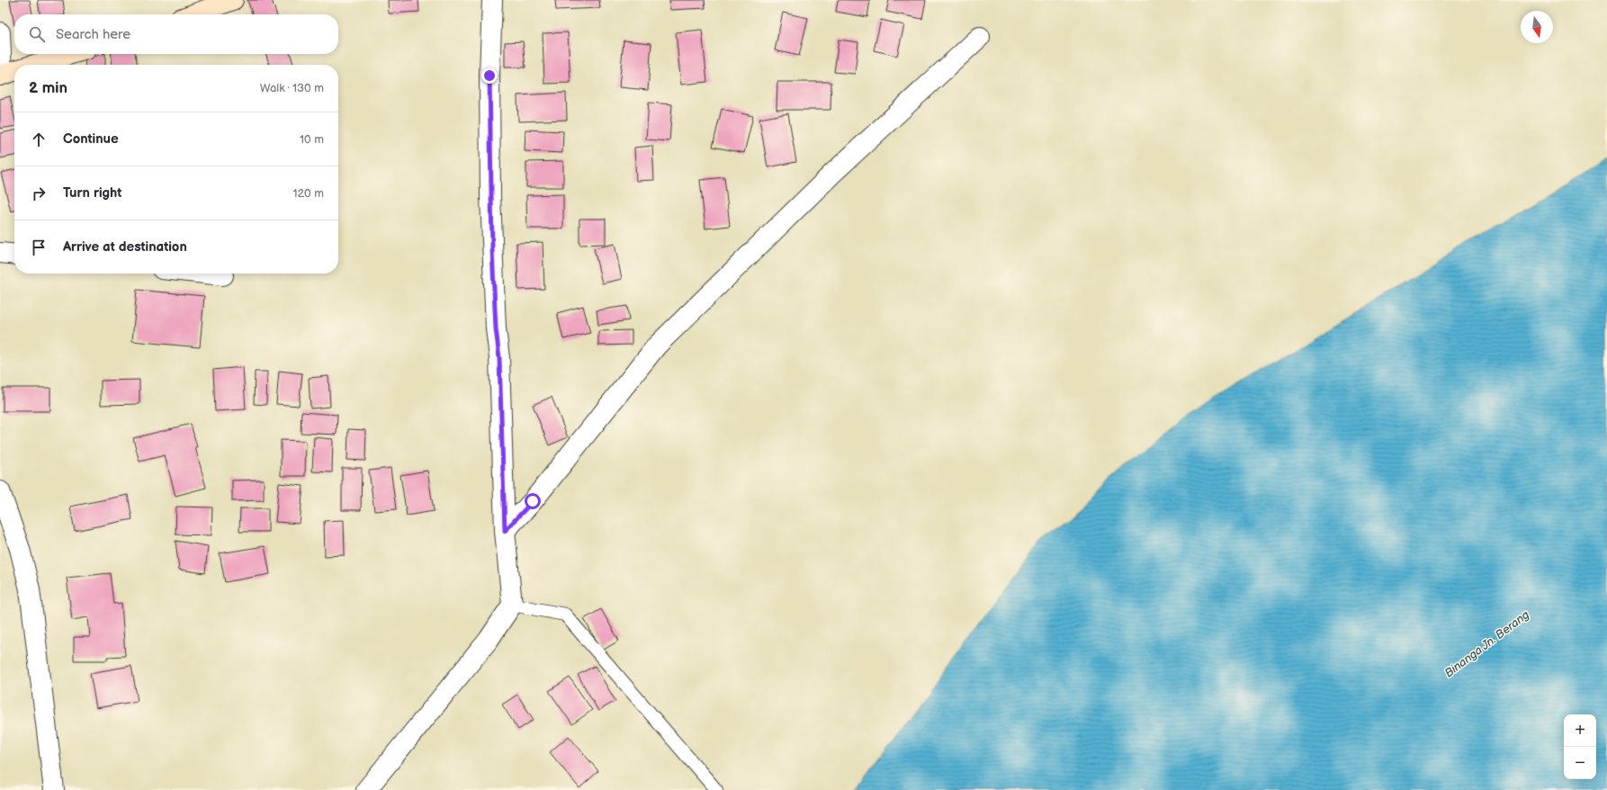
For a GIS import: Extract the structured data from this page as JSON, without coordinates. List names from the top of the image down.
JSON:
{
  "water": ["Binanga Jn. Berang"],
  "north": "bottom",
  "page": {
    "search": "Search here",
    "heading": ["2 min", "Walk · 130 m"],
    "list": [
      ["Continue", "10 m"],
      ["Turn right", "120 m"],
      "Arrive at destination"
    ],
    "map_buttons": ["+", "−"]
  }
}
